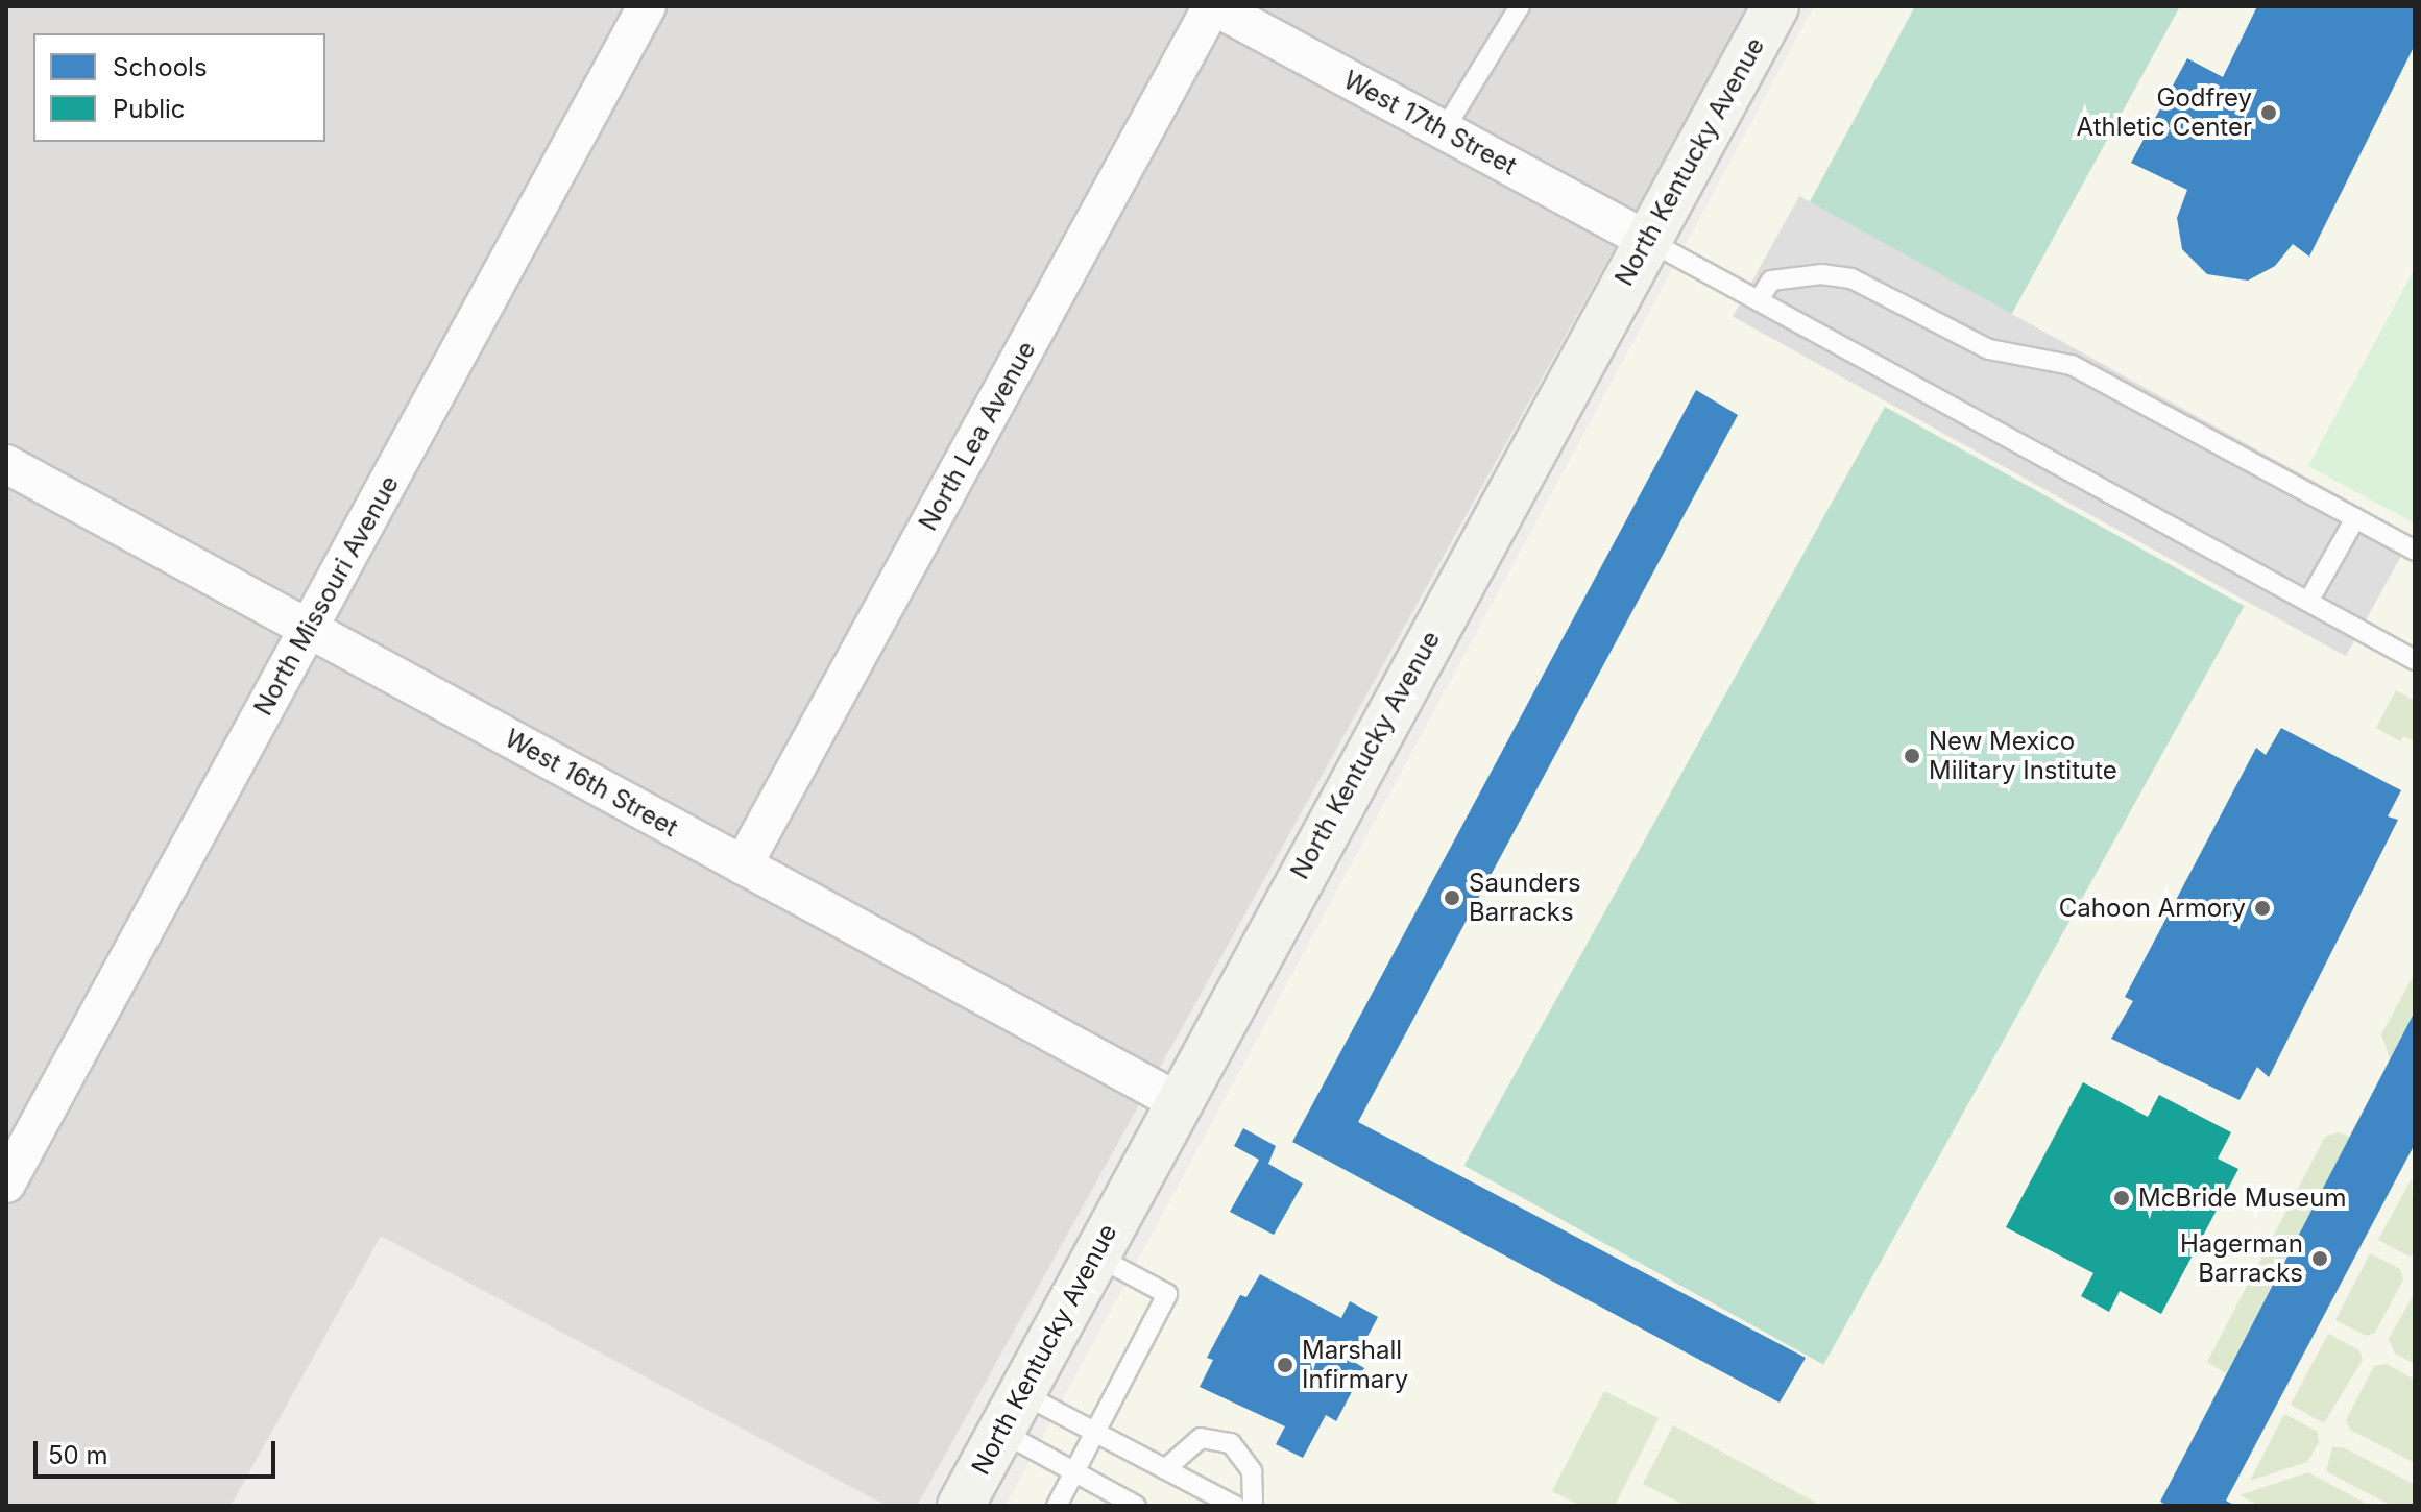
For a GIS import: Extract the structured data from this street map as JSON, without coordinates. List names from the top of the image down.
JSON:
{
  "streets": {
    "street": [
      "West 17th Street",
      "North Kentucky Avenue",
      "North Lea Avenue",
      "North Missouri Avenue",
      "West 16th Street"
    ]
  },
  "crossings": [
    ["West 17th Street", "North Kentucky Avenue"],
    ["West 17th Street", "North Lea Avenue"],
    ["North Kentucky Avenue", "West 16th Street"],
    ["North Lea Avenue", "West 16th Street"],
    ["North Missouri Avenue", "West 16th Street"]
  ],
  "places": [
    "Godfrey Athletic Center",
    "New Mexico Military Institute",
    "Saunders Barracks",
    "Cahoon Armory",
    "McBride Museum",
    "Hagerman Barracks",
    "Marshall Infirmary"
  ],
  "legend": ["Schools", "Public"],
  "scale_bar": "50 m"
}
